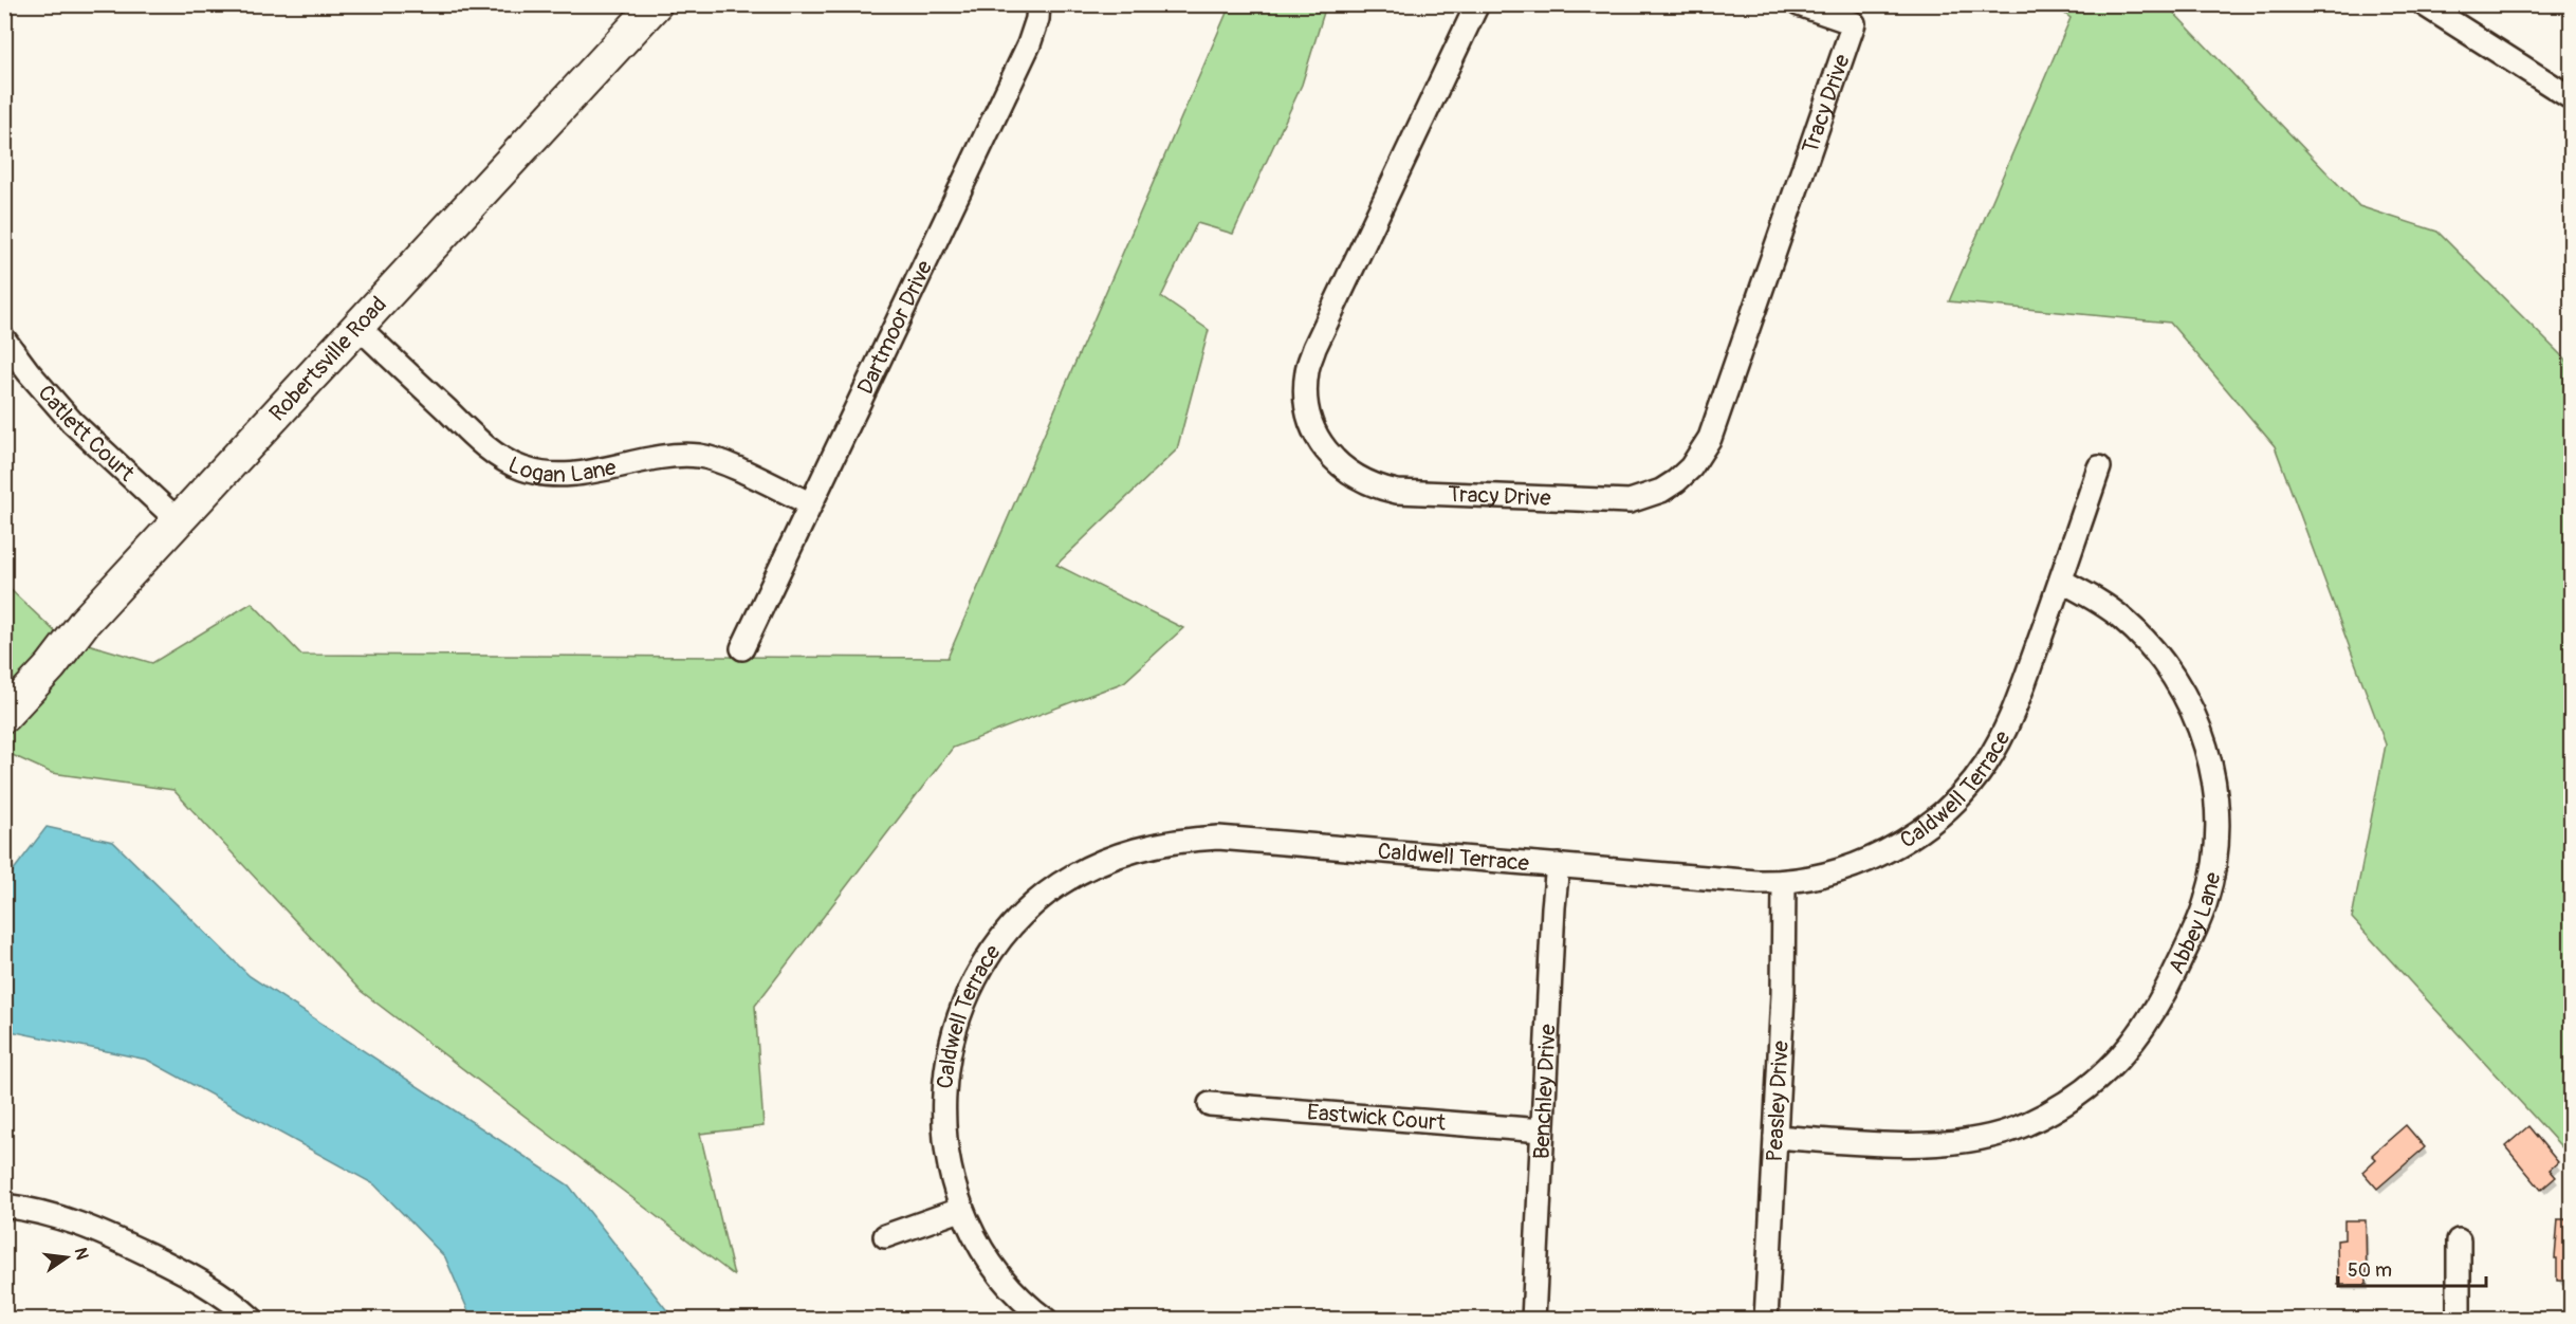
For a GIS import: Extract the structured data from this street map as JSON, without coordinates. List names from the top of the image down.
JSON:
{
  "streets": {
    "street": [
      "Tracy Drive",
      "Dartmoor Drive",
      "Robertsville Road",
      "Catlett Court",
      "Logan Lane",
      "Caldwell Terrace",
      "Abbey Lane",
      "Benchley Drive",
      "Peasley Drive",
      "Eastwick Court"
    ]
  },
  "crossings": [
    ["Dartmoor Drive", "Logan Lane"],
    ["Robertsville Road", "Catlett Court"],
    ["Robertsville Road", "Logan Lane"],
    ["Caldwell Terrace", "Abbey Lane"],
    ["Caldwell Terrace", "Benchley Drive"],
    ["Caldwell Terrace", "Peasley Drive"],
    ["Abbey Lane", "Peasley Drive"],
    ["Benchley Drive", "Eastwick Court"]
  ],
  "scale_bar": "50 m",
  "north": "right"
}
